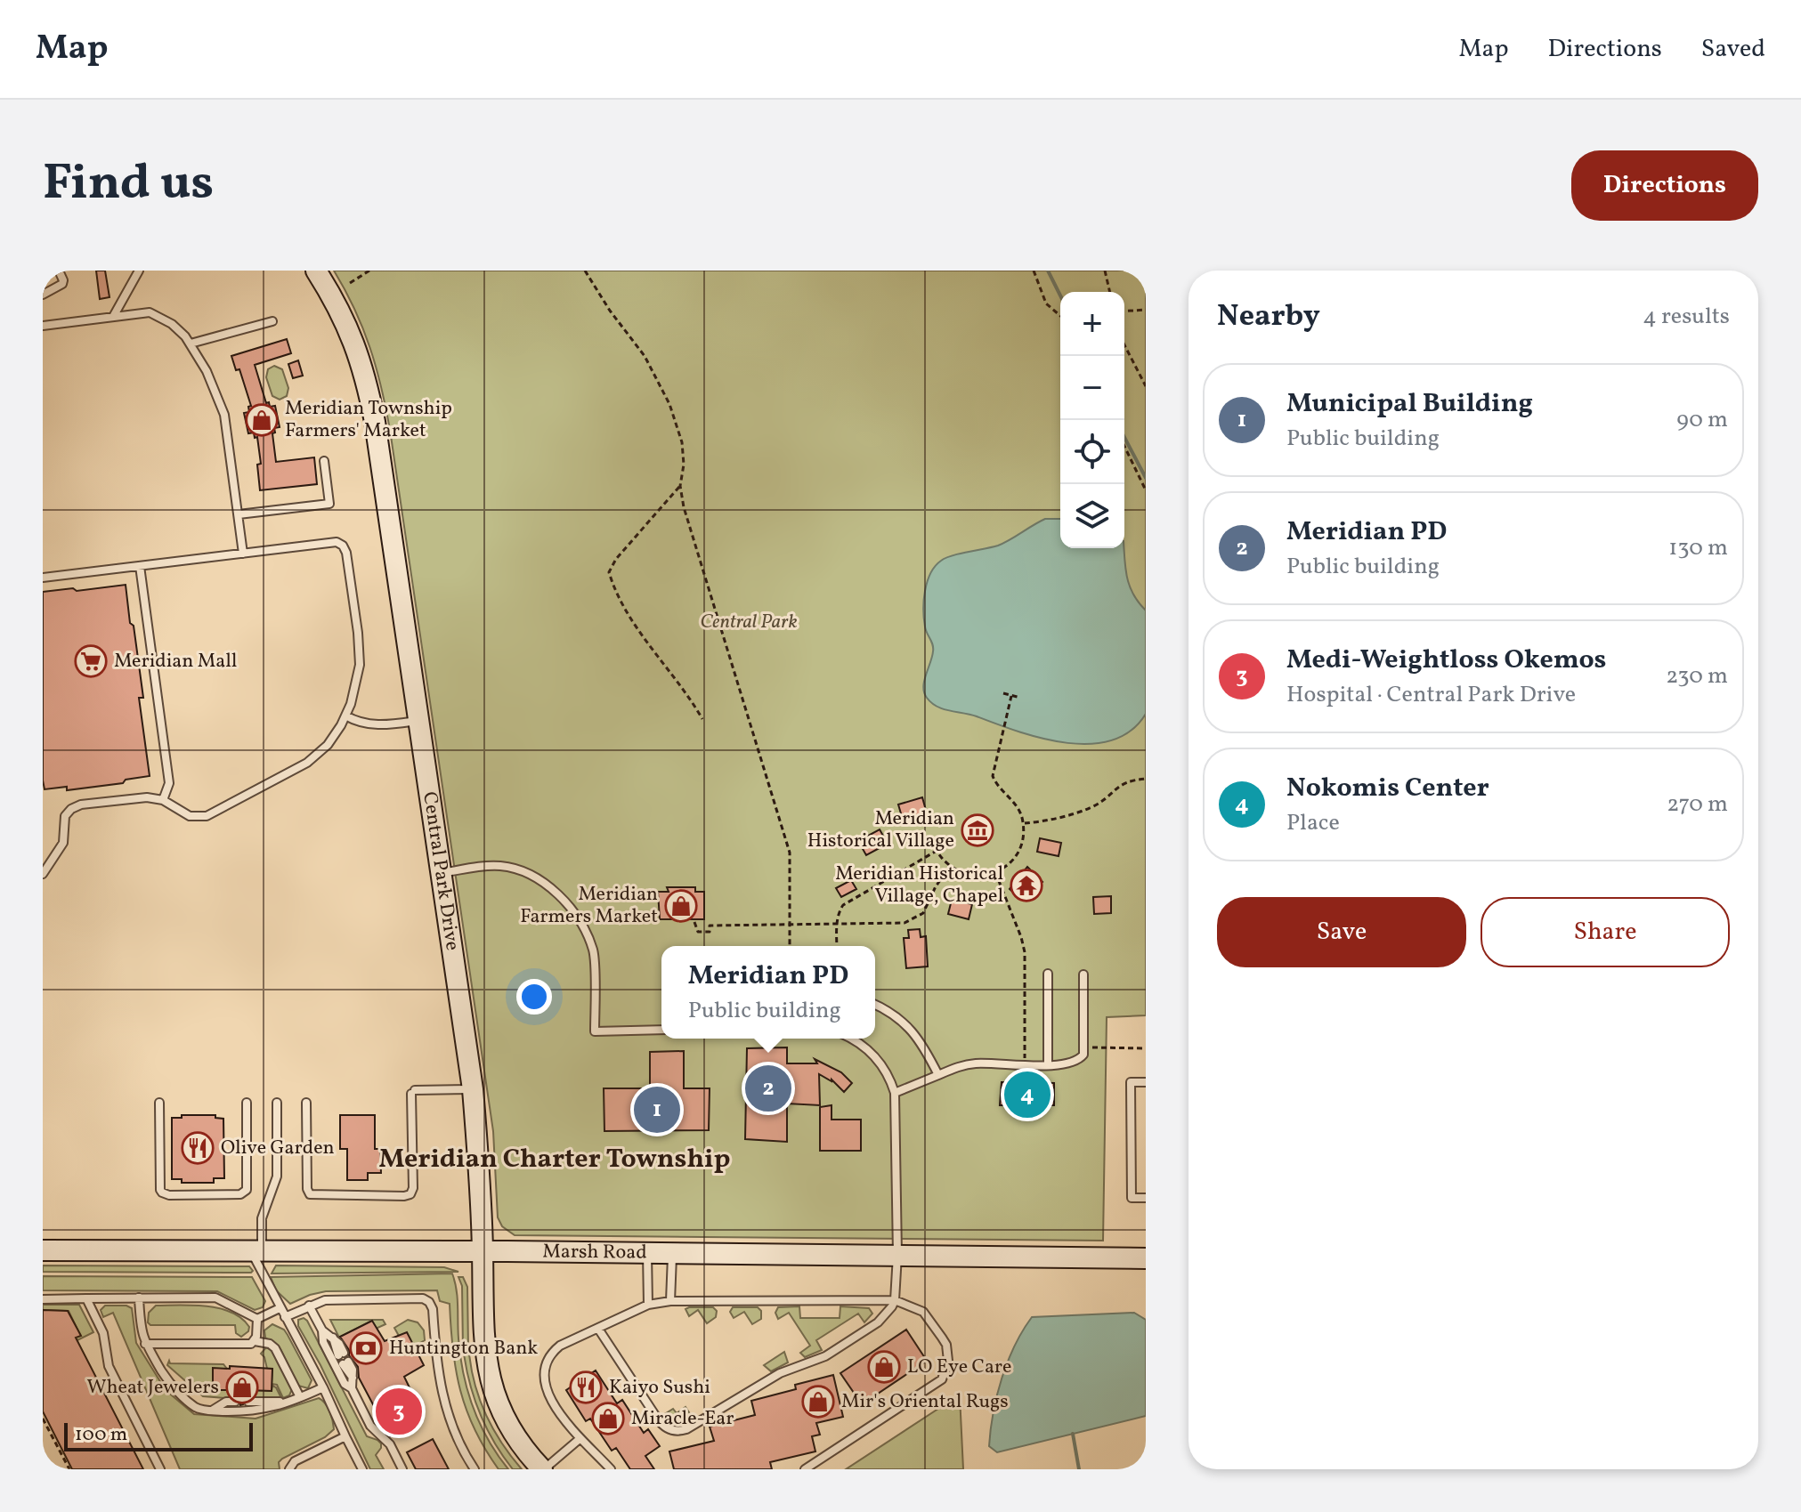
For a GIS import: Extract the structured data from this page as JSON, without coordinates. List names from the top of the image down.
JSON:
{
  "streets": {
    "street": ["Central Park Drive", "Marsh Road"]
  },
  "crossings": [
    ["Central Park Drive", "Marsh Road"]
  ],
  "districts": ["Meridian Charter Township"],
  "parks": ["Central Park"],
  "places": {
    "shop": [
      "Meridian Township Farmers' Market",
      "Meridian Farmers Market",
      "LO Eye Care",
      "Wheat Jewelers",
      "Mir's Oriental Rugs",
      "Miracle-Ear"
    ],
    "supermarket": ["Meridian Mall"],
    "museum": ["Meridian Historical Village"],
    "temple": ["Meridian Historical Village, Chapel"],
    "restaurant": ["Olive Garden", "Kaiyo Sushi"],
    "bank": ["Huntington Bank"]
  },
  "scale_bar": "100 m",
  "page": {
    "header": "Map",
    "nav": ["Map", "Directions", "Saved"],
    "title": "Find us",
    "buttons": [
      "Directions",
      ["Save", "Share"]
    ],
    "heading": ["Nearby", "4 results"],
    "map_buttons": ["+", "−"],
    "list": [
      {
        "mark": "1",
        "name": "Municipal Building",
        "note": "Public building",
        "value": "90 m"
      },
      {
        "mark": "2",
        "name": "Meridian PD",
        "note": "Public building",
        "value": "130 m"
      },
      {
        "mark": "3",
        "name": "Medi-Weightloss Okemos",
        "note": "Hospital · Central Park Drive",
        "value": "230 m"
      },
      {
        "mark": "4",
        "name": "Nokomis Center",
        "note": "Place",
        "value": "270 m"
      }
    ],
    "popup": ["Meridian PD", "Public building"],
    "pins": [
      "2",
      "4",
      "1",
      "3"
    ],
    "scale": "100 m"
  }
}
